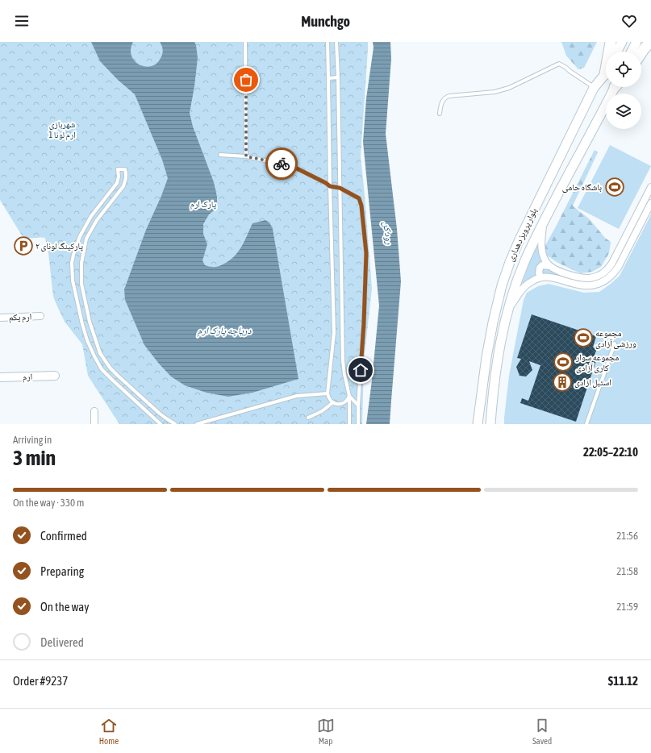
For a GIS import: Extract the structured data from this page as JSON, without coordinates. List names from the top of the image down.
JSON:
{
  "streets": {
    "main road": ["بلوار پرویز دهداری"],
    "street": ["ارم یکم", "ارم"]
  },
  "water": ["رود کن", "دریاچه پارک ارم"],
  "parks": ["شهربازی ارم لونا 1", "پارک ارم"],
  "places": {
    "sports": ["باشگاه حامی", "مجموعه ورزشی آزادی", "مجموعه سوار کاری آزادی"],
    "parking": ["پارکینگ لونای ۲"],
    "building": ["استبل ازادی"]
  },
  "page": {
    "header": "Munchgo",
    "heading": ["3 min", "Arriving in", "22:05–22:10"],
    "panel": ["Order #9237", "$11.12"],
    "bar": "On the way · 330 m",
    "list": [
      ["Confirmed", "21:56"],
      ["Preparing", "21:58"],
      ["On the way", "21:59"],
      "Delivered"
    ],
    "tabs": ["Home", "Map", "Saved"]
  }
}
